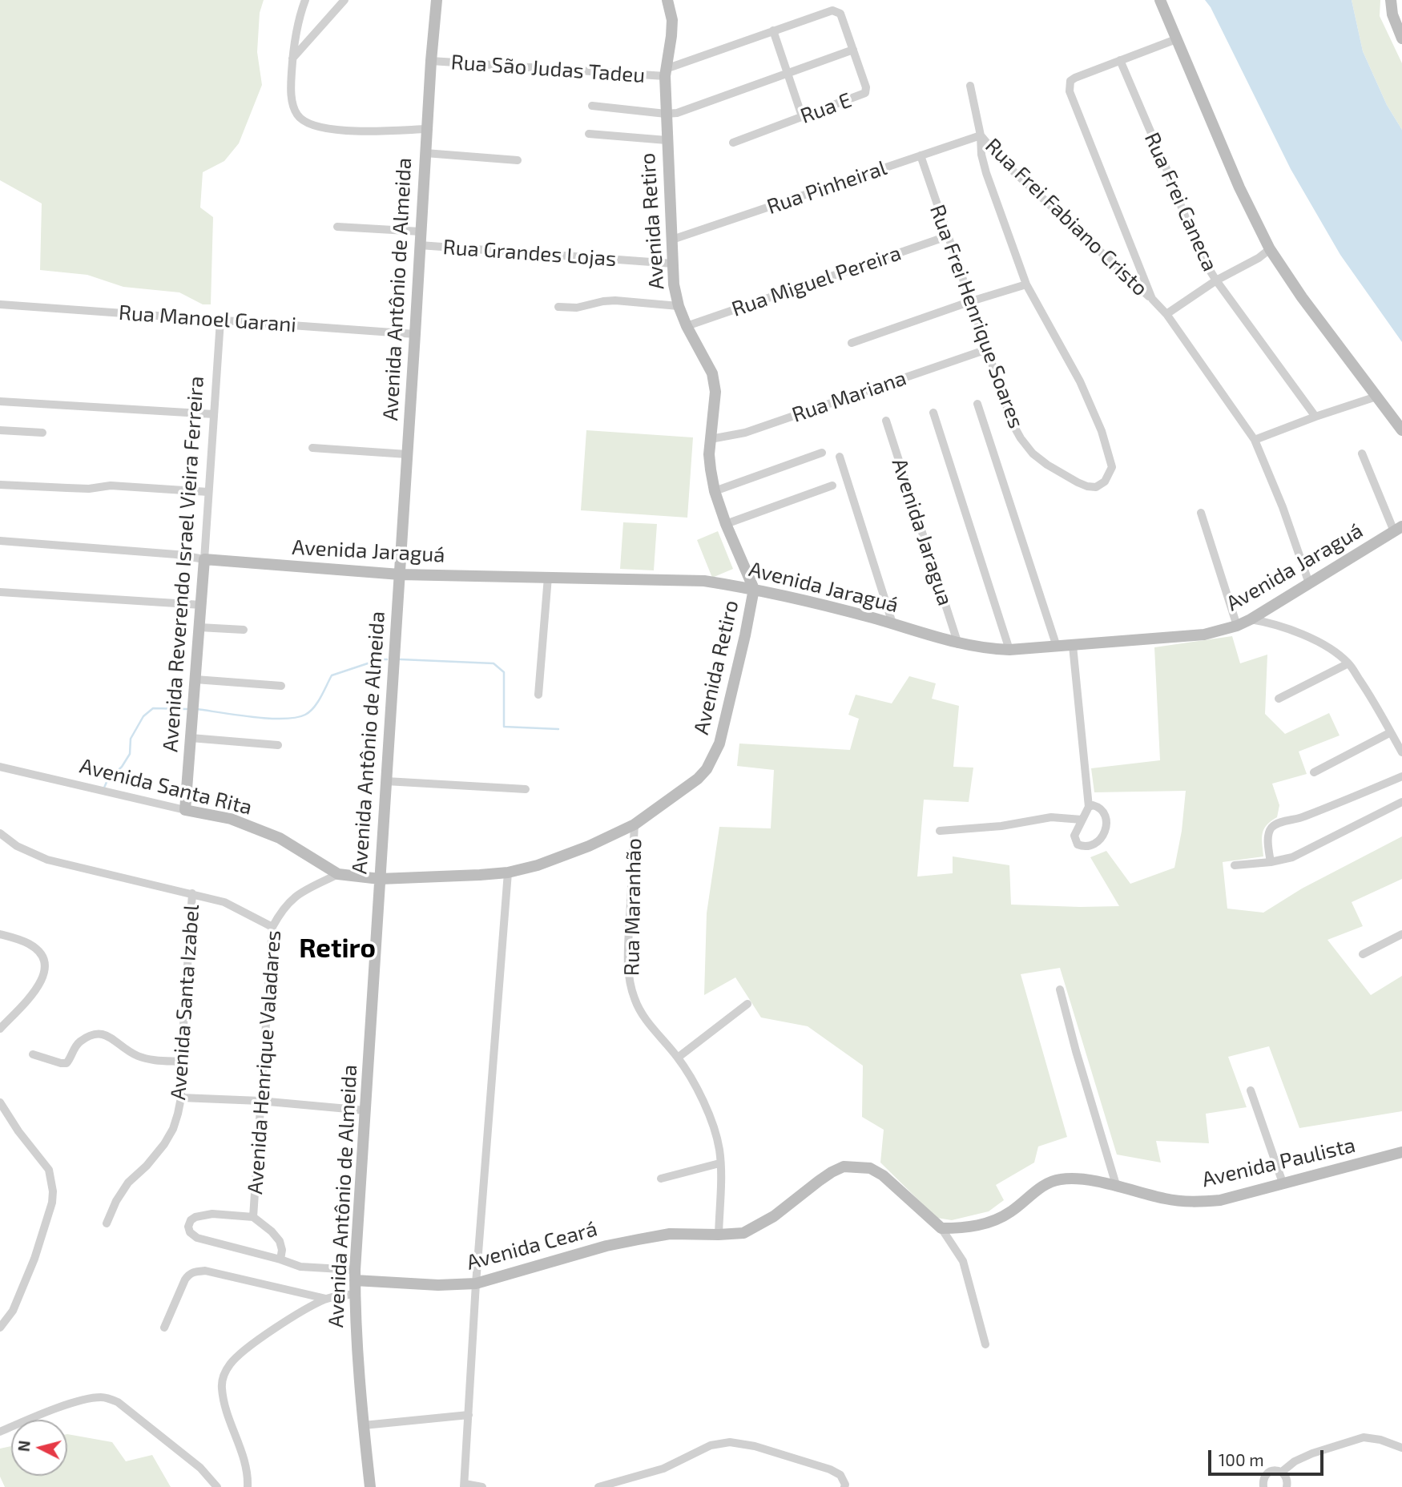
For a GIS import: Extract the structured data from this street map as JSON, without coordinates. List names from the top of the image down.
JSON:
{
  "streets": {
    "street": [
      "Rua São Judas Tadeu",
      "Rua E",
      "Rua Pinheiral",
      "Rua Frei Caneca",
      "Rua Frei Fabiano Cristo",
      "Avenida Retiro",
      "Rua Grandes Lojas",
      "Rua Miguel Pereira",
      "Avenida Antônio de Almeida",
      "Rua Frei Henrique Soares",
      "Rua Manoel Garani",
      "Rua Mariana",
      "Avenida Jaragua",
      "Avenida Jaraguá",
      "Avenida Reverendo Israel Vieira Ferreira",
      "Avenida Santa Rita",
      "Rua Maranhão",
      "Avenida Santa Izabel",
      "Avenida Henrique Valadares",
      "Avenida Paulista",
      "Avenida Ceará"
    ]
  },
  "crossings": [
    ["Rua São Judas Tadeu", "Avenida Retiro"],
    ["Rua São Judas Tadeu", "Avenida Antônio de Almeida"],
    ["Rua Pinheiral", "Rua Frei Fabiano Cristo"],
    ["Rua Pinheiral", "Avenida Retiro"],
    ["Rua Pinheiral", "Rua Frei Henrique Soares"],
    ["Rua Frei Fabiano Cristo", "Rua Frei Henrique Soares"],
    ["Rua Frei Fabiano Cristo", "Avenida Jaraguá"],
    ["Avenida Retiro", "Rua Grandes Lojas"],
    ["Avenida Retiro", "Rua Miguel Pereira"],
    ["Avenida Retiro", "Avenida Antônio de Almeida"],
    ["Avenida Retiro", "Rua Mariana"],
    ["Avenida Retiro", "Avenida Jaraguá"],
    ["Avenida Retiro", "Avenida Santa Rita"],
    ["Avenida Retiro", "Rua Maranhão"],
    ["Rua Grandes Lojas", "Avenida Antônio de Almeida"],
    ["Rua Miguel Pereira", "Rua Frei Henrique Soares"],
    ["Avenida Antônio de Almeida", "Rua Manoel Garani"],
    ["Avenida Antônio de Almeida", "Avenida Jaraguá"],
    ["Avenida Antônio de Almeida", "Avenida Santa Rita"],
    ["Avenida Antônio de Almeida", "Avenida Ceará"],
    ["Rua Frei Henrique Soares", "Rua Mariana"],
    ["Rua Manoel Garani", "Avenida Reverendo Israel Vieira Ferreira"],
    ["Avenida Jaragua", "Avenida Jaraguá"],
    ["Avenida Jaraguá", "Avenida Reverendo Israel Vieira Ferreira"],
    ["Avenida Reverendo Israel Vieira Ferreira", "Avenida Santa Rita"],
    ["Avenida Santa Rita", "Avenida Henrique Valadares"],
    ["Rua Maranhão", "Avenida Ceará"]
  ],
  "districts": ["Retiro"],
  "scale_bar": "100 m",
  "north": "left"
}
